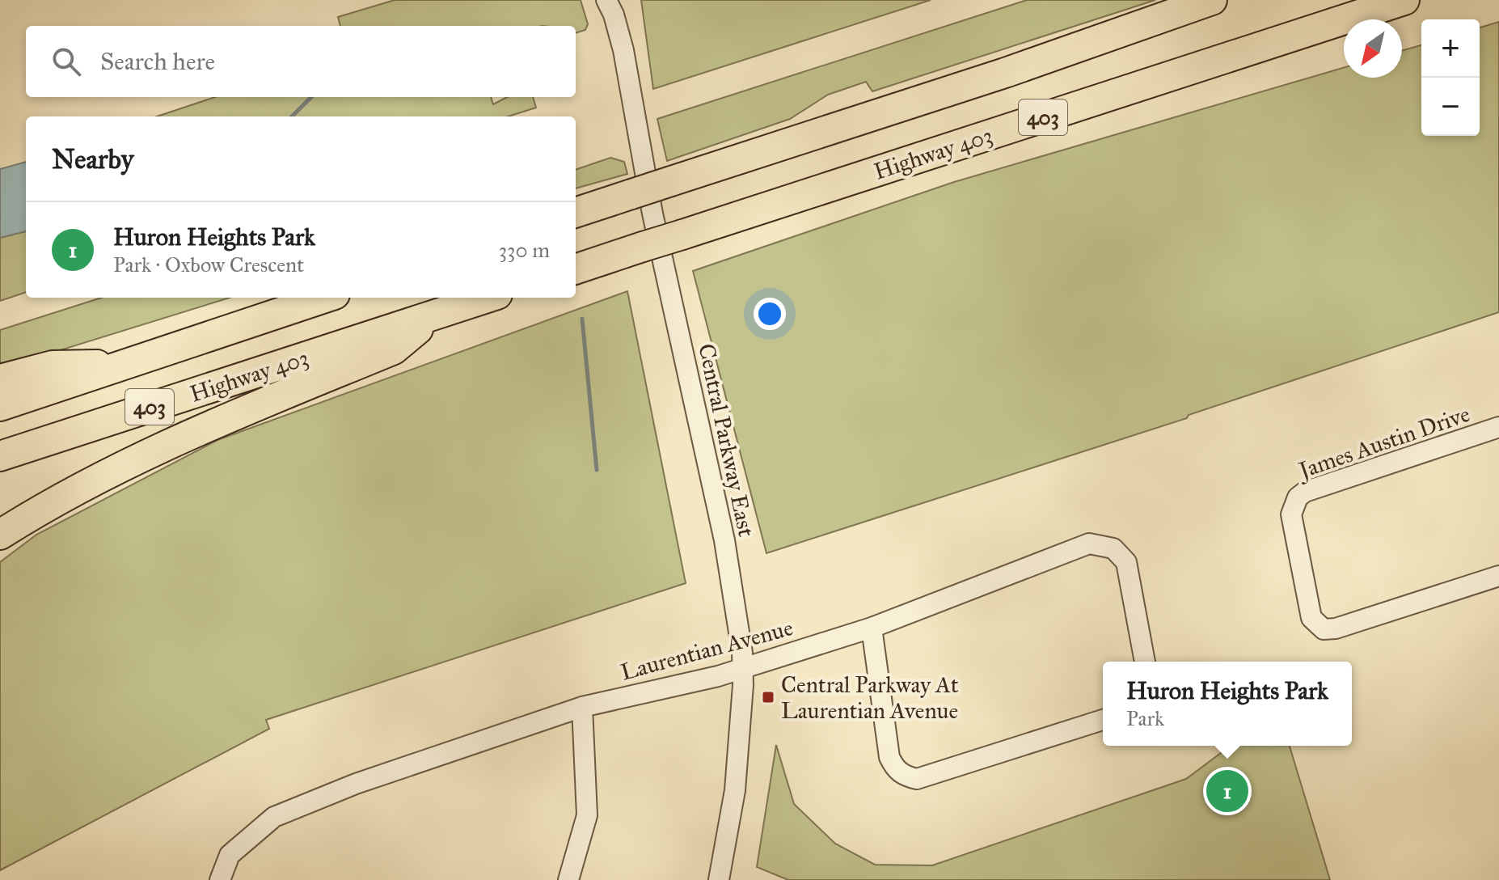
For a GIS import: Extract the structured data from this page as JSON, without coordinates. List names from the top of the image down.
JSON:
{
  "streets": {
    "highway": ["403", "Highway 403"],
    "street": ["Central Parkway East", "James Austin Drive", "Laurentian Avenue"]
  },
  "crossings": [
    ["Central Parkway East", "Laurentian Avenue"]
  ],
  "places": {
    "transit": ["Central Parkway At Laurentian Avenue"]
  },
  "north": "bottom left",
  "page": {
    "map_buttons": ["+", "−"],
    "search": "Search here",
    "heading": "Nearby",
    "list": [
      {
        "mark": "1",
        "name": "Huron Heights Park",
        "note": "Park · Oxbow Crescent",
        "value": "330 m"
      }
    ],
    "popup": ["Huron Heights Park", "Park"],
    "pins": "1"
  }
}
